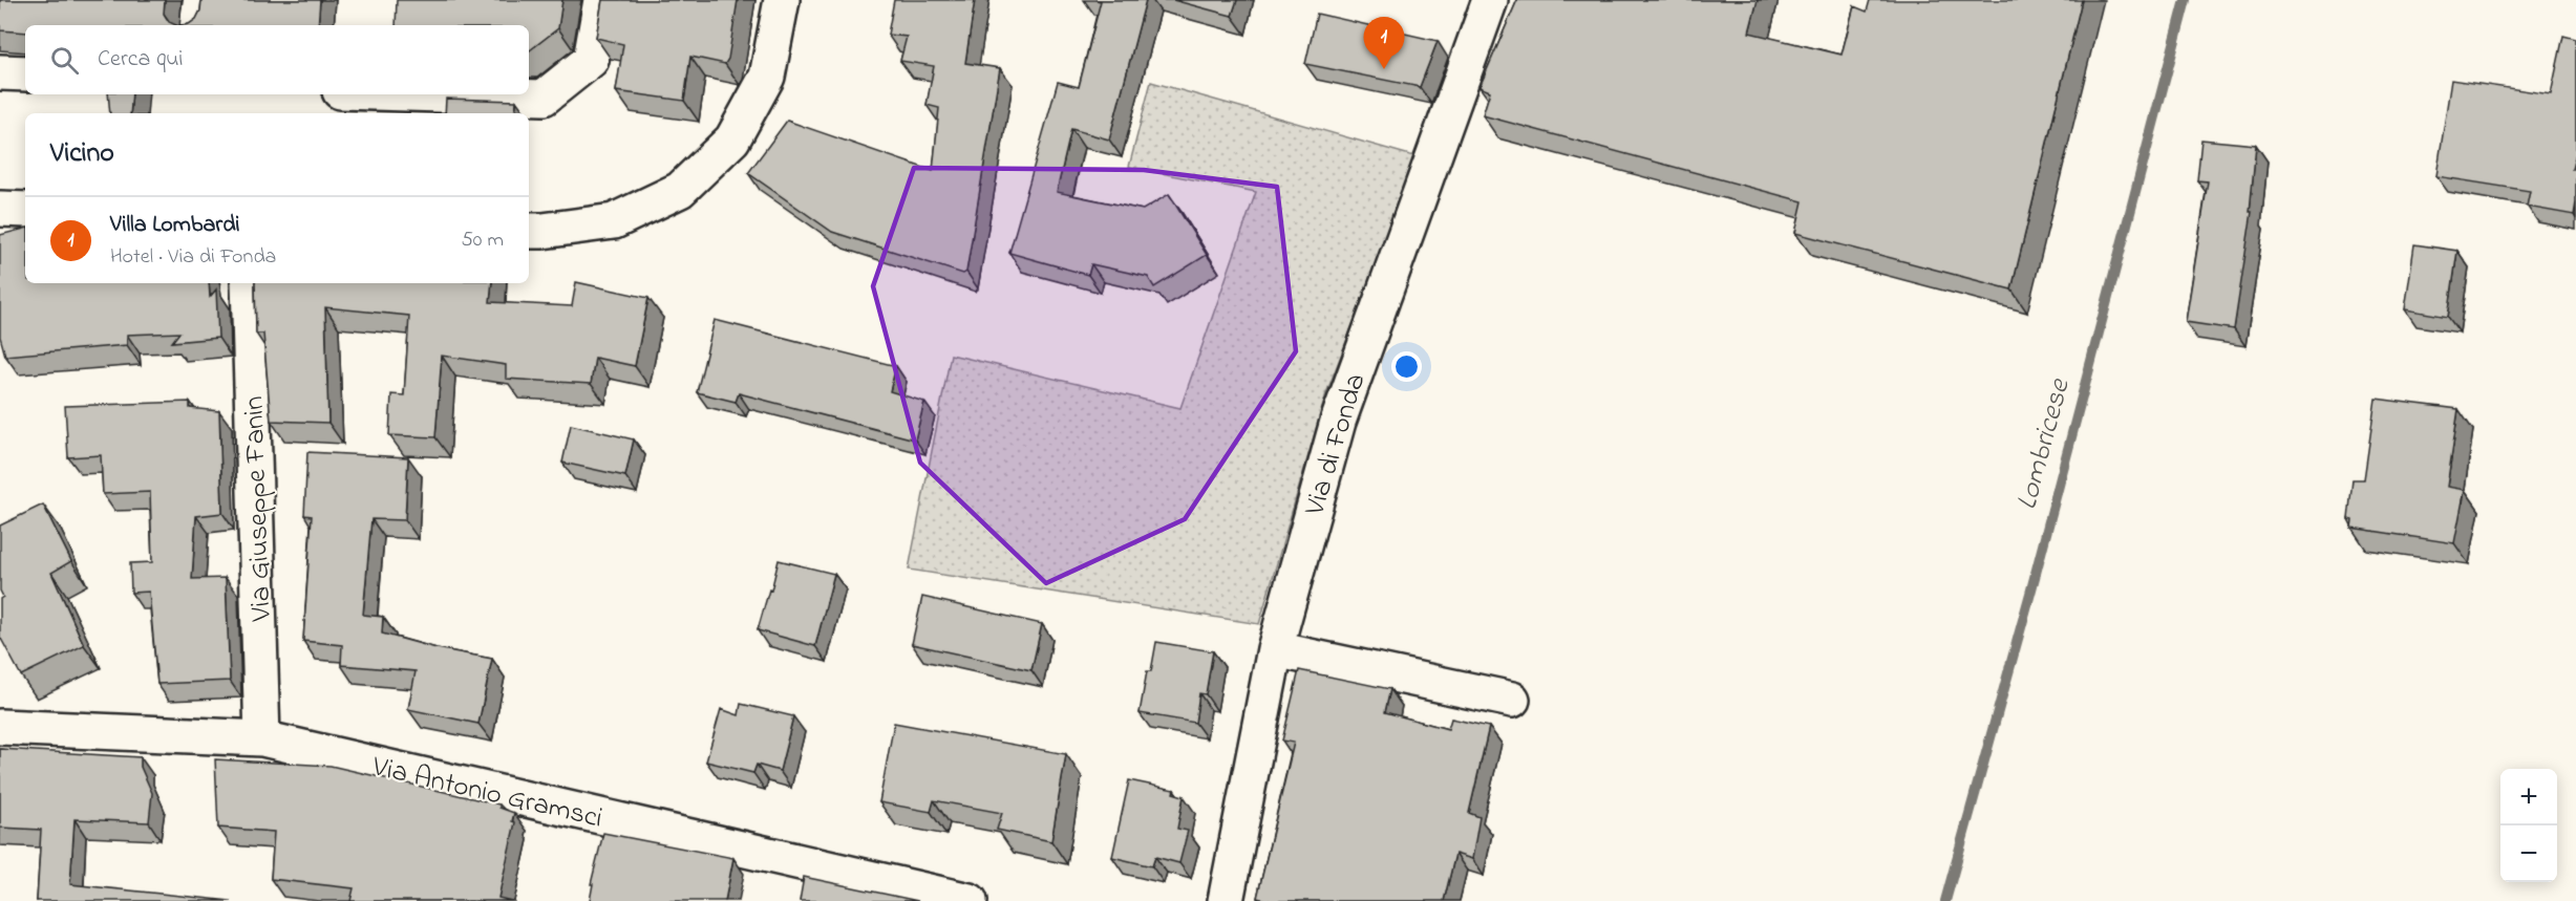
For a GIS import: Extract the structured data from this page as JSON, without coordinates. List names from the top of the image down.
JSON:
{
  "streets": {
    "street": ["Via di Fonda", "Via Giuseppe Fanin", "Via Antonio Gramsci"]
  },
  "crossings": [
    ["Via Giuseppe Fanin", "Via Antonio Gramsci"]
  ],
  "water": ["Lombricese"],
  "page": {
    "pins": "1",
    "search": "Cerca qui",
    "heading": "Vicino",
    "list": [
      {
        "mark": "1",
        "name": "Villa Lombardi",
        "note": "Hotel · Via di Fonda",
        "value": "50 m"
      }
    ],
    "map_buttons": ["+", "−"]
  }
}
